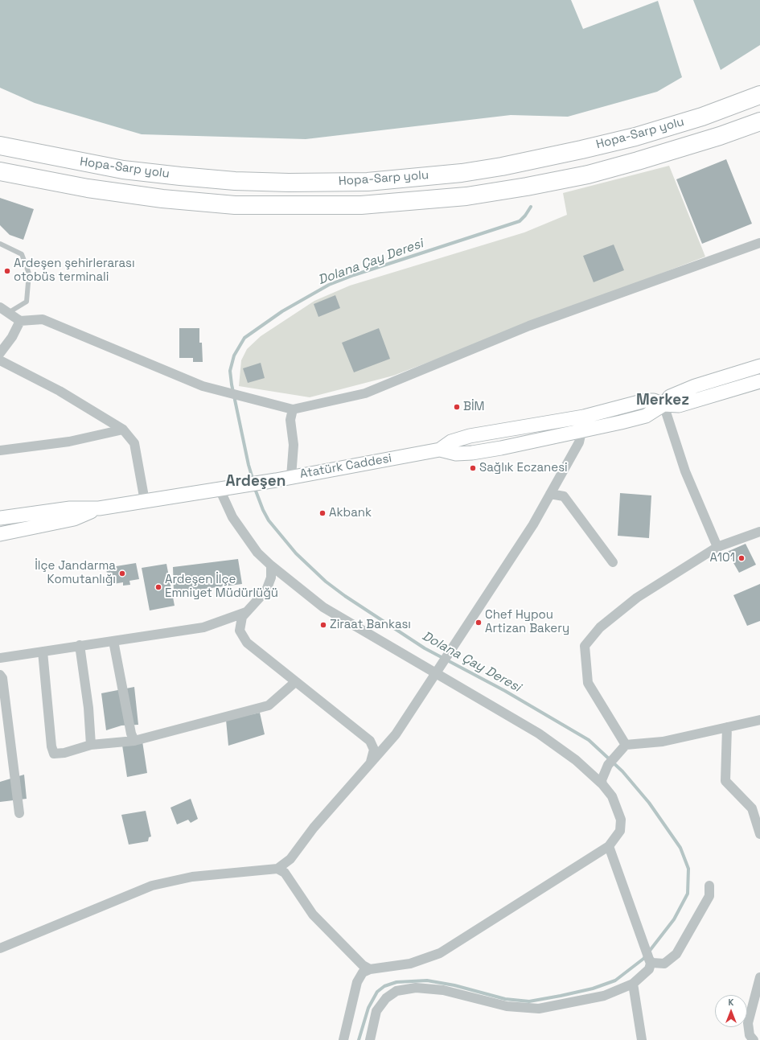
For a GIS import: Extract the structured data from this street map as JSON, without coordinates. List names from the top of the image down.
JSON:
{
  "streets": {
    "highway": ["Hopa-Sarp yolu"],
    "main road": ["Atatürk Caddesi"]
  },
  "districts": ["Merkez", "Ardeşen"],
  "water": ["Dolana Çay Deresi"],
  "places": [
    "Ardeşen şehirlerarası otobüs terminali",
    "BİM",
    "Sağlık Eczanesi",
    "Akbank",
    "A101",
    "İlçe Jandarma Komutanlığı",
    "Ardeşen İlçe Emniyet Müdürlüğü",
    "Chef Hypou Artizan Bakery",
    "Ziraat Bankası"
  ],
  "north": "top"
}
